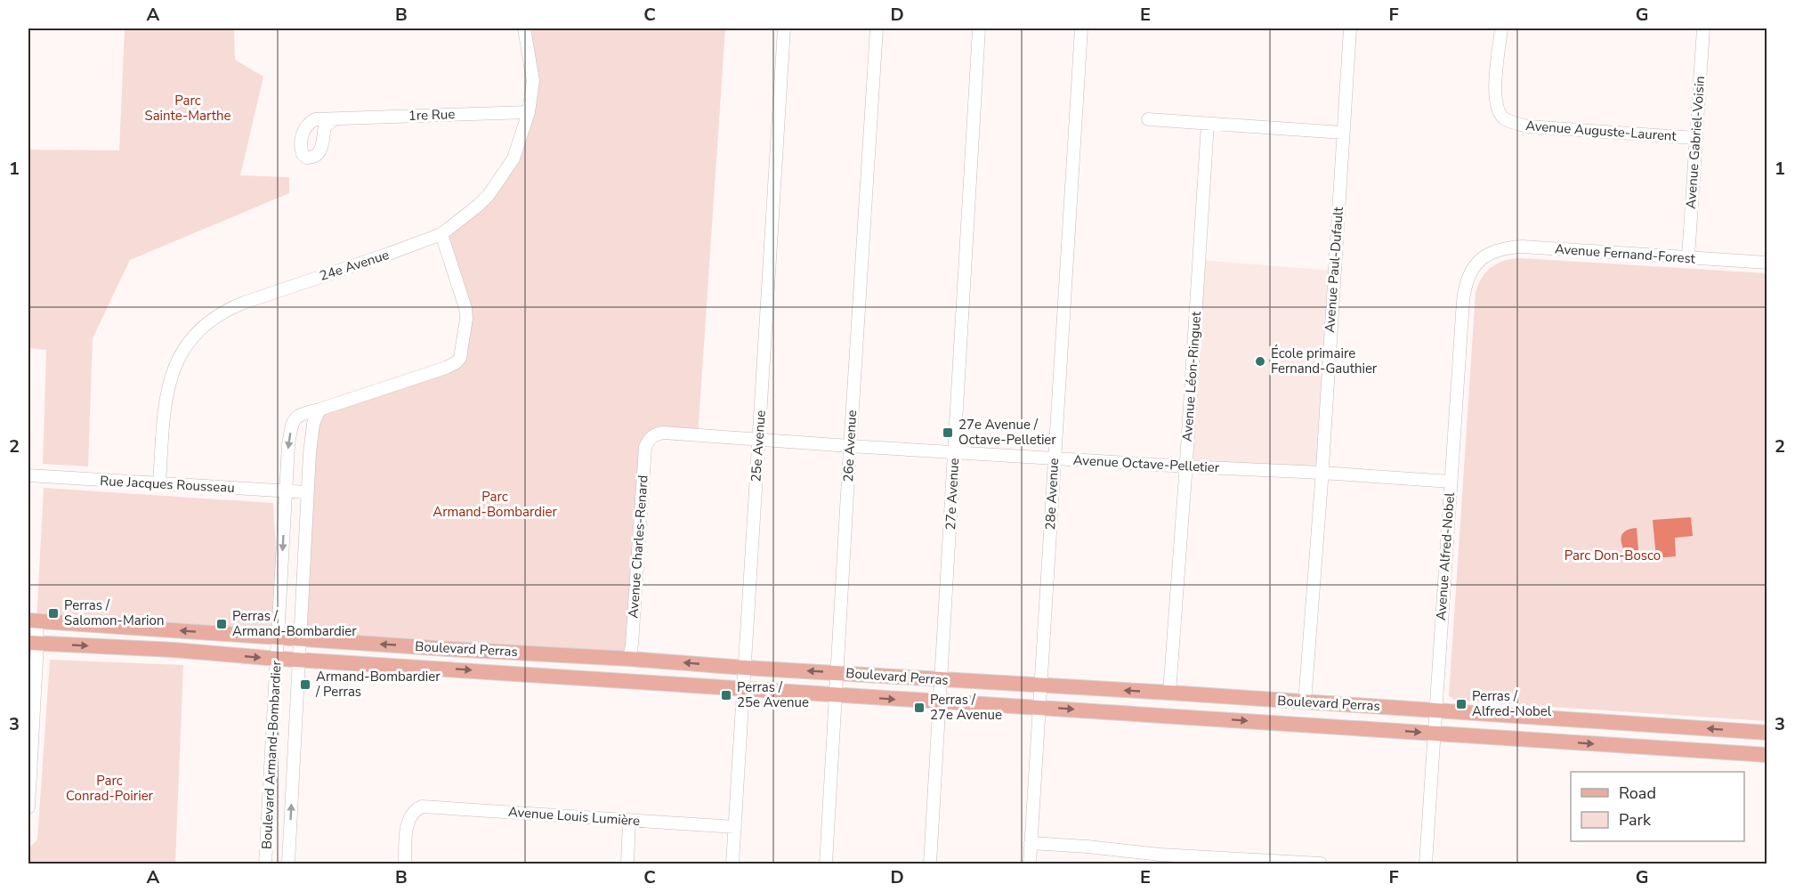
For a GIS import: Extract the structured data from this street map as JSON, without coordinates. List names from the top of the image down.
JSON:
{
  "streets": {
    "main road": ["Boulevard Perras"],
    "street": [
      "1re Rue",
      "Avenue Auguste-Laurent",
      "Avenue Gabriel-Voisin",
      "Avenue Fernand-Forest",
      "24e Avenue",
      "Avenue Paul-Dufault",
      "Avenue Léon-Ringuet",
      "25e Avenue",
      "26e Avenue",
      "Avenue Octave-Pelletier",
      "Rue Jacques Rousseau",
      "27e Avenue",
      "28e Avenue",
      "Avenue Charles-Renard",
      "Avenue Alfred-Nobel",
      "Boulevard Armand-Bombardier",
      "Avenue Louis Lumière"
    ]
  },
  "crossings": [
    ["1re Rue", "24e Avenue"],
    ["Avenue Auguste-Laurent", "Avenue Gabriel-Voisin"],
    ["Avenue Gabriel-Voisin", "Avenue Fernand-Forest"],
    ["Avenue Fernand-Forest", "Avenue Alfred-Nobel"],
    ["24e Avenue", "Rue Jacques Rousseau"],
    ["24e Avenue", "Boulevard Armand-Bombardier"],
    ["Avenue Paul-Dufault", "Avenue Octave-Pelletier"],
    ["Avenue Paul-Dufault", "Boulevard Perras"],
    ["Avenue Léon-Ringuet", "Avenue Octave-Pelletier"],
    ["Avenue Léon-Ringuet", "Boulevard Perras"],
    ["25e Avenue", "Avenue Octave-Pelletier"],
    ["25e Avenue", "Boulevard Perras"],
    ["25e Avenue", "Avenue Louis Lumière"],
    ["26e Avenue", "Avenue Octave-Pelletier"],
    ["26e Avenue", "Boulevard Perras"],
    ["Avenue Octave-Pelletier", "27e Avenue"],
    ["Avenue Octave-Pelletier", "28e Avenue"],
    ["Avenue Octave-Pelletier", "Avenue Charles-Renard"],
    ["Avenue Octave-Pelletier", "Avenue Alfred-Nobel"],
    ["Rue Jacques Rousseau", "Boulevard Armand-Bombardier"],
    ["27e Avenue", "Boulevard Perras"],
    ["28e Avenue", "Boulevard Perras"],
    ["Avenue Charles-Renard", "Boulevard Perras"],
    ["Avenue Alfred-Nobel", "Boulevard Perras"],
    ["Boulevard Perras", "Boulevard Armand-Bombardier"]
  ],
  "parks": [
    "Parc Sainte-Marthe",
    "Parc Armand-Bombardier",
    "Parc Don-Bosco",
    "Parc Conrad-Poirier"
  ],
  "places": {
    "other": ["École primaire Fernand-Gauthier"],
    "transit": [
      "27e Avenue / Octave-Pelletier",
      "Perras / Salomon-Marion",
      "Perras / Armand-Bombardier",
      "Armand-Bombardier / Perras",
      "Perras / 25e Avenue",
      "Perras / Alfred-Nobel",
      "Perras / 27e Avenue"
    ]
  },
  "legend": ["Road", "Park"],
  "grid": {
    "columns": [
      "A",
      "B",
      "C",
      "D",
      "E",
      "F",
      "G"
    ],
    "rows": ["1", "2", "3"]
  }
}
